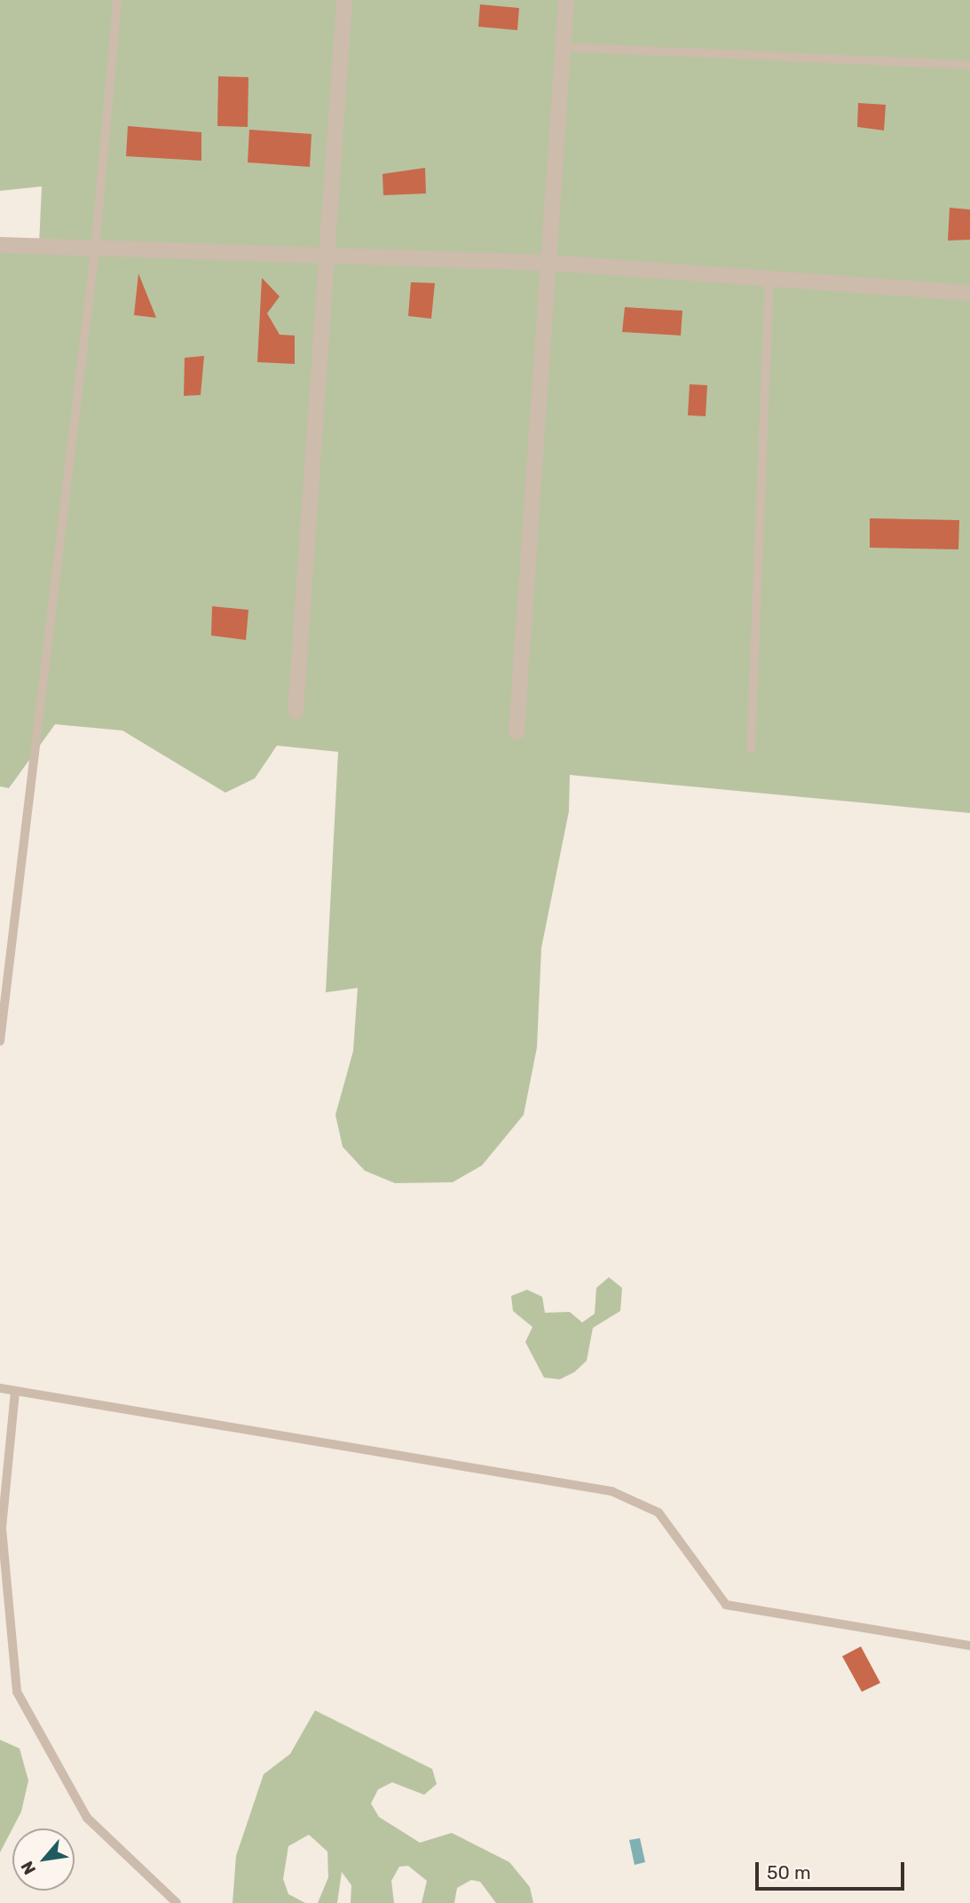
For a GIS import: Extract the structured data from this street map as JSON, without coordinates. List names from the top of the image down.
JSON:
{
  "scale_bar": "50 m",
  "north": "bottom left"
}
